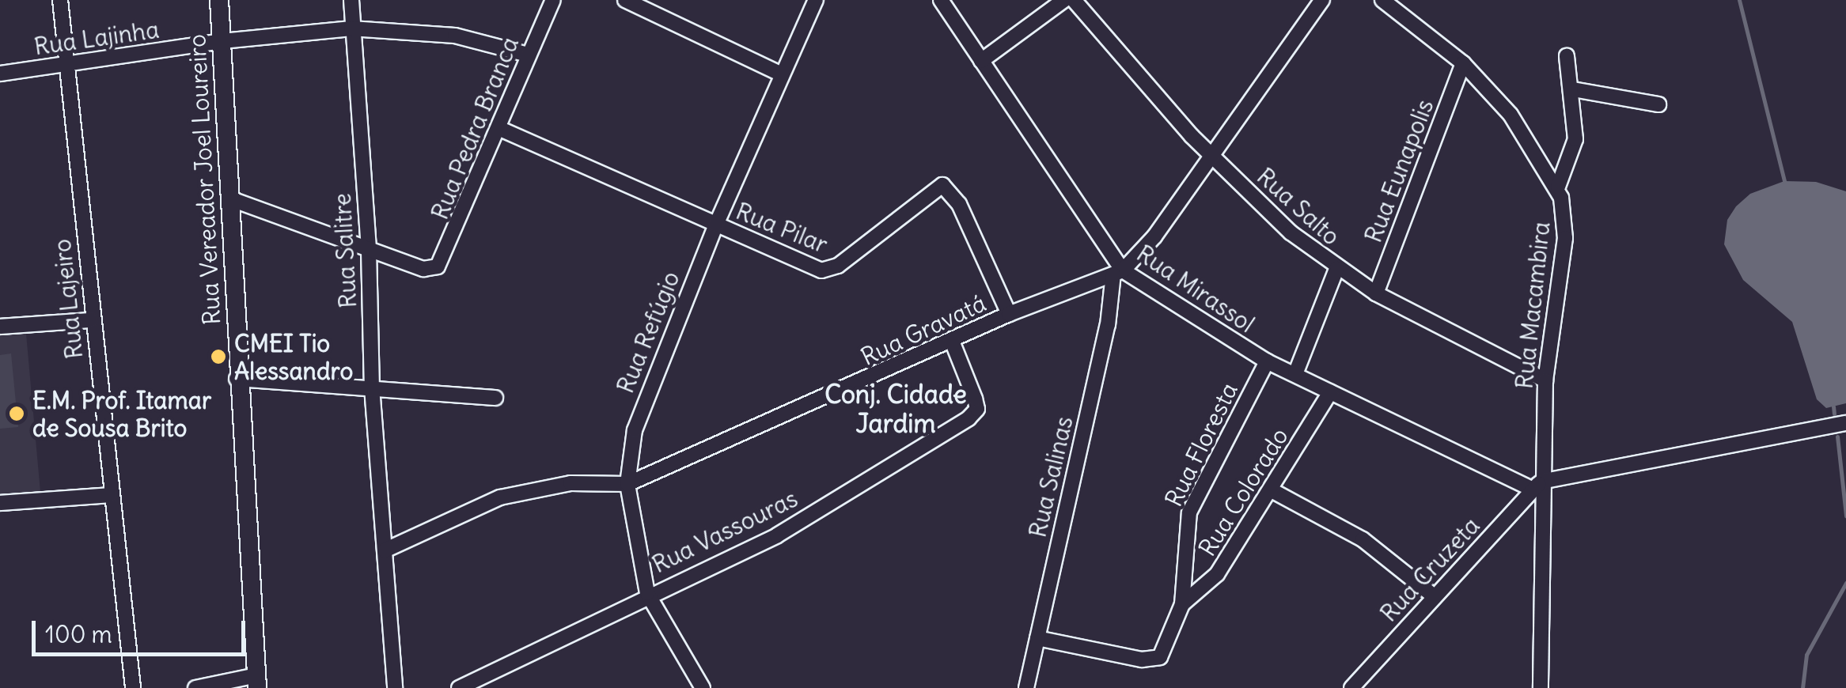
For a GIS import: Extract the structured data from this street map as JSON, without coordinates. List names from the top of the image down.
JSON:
{
  "streets": {
    "street": [
      "Rua Lajinha",
      "Rua Pedra Branca",
      "Rua Eunapolis",
      "Rua Vereador Joel Loureiro",
      "Rua Salto",
      "Rua Pilar",
      "Rua Salitre",
      "Rua Mirassol",
      "Rua Lajeiro",
      "Rua Macambira",
      "Rua Gravatá",
      "Rua Refúgio",
      "Rua Floresta",
      "Rua Salinas",
      "Rua Colorado",
      "Rua Vassouras",
      "Rua Cruzeta"
    ]
  },
  "crossings": [
    ["Rua Lajinha", "Rua Pedra Branca"],
    ["Rua Lajinha", "Rua Vereador Joel Loureiro"],
    ["Rua Lajinha", "Rua Salitre"],
    ["Rua Lajinha", "Rua Lajeiro"],
    ["Rua Pedra Branca", "Rua Pilar"],
    ["Rua Pedra Branca", "Rua Salitre"],
    ["Rua Eunapolis", "Rua Salto"],
    ["Rua Eunapolis", "Rua Macambira"],
    ["Rua Salto", "Rua Macambira"],
    ["Rua Salto", "Rua Gravatá"],
    ["Rua Pilar", "Rua Gravatá"],
    ["Rua Pilar", "Rua Refúgio"],
    ["Rua Salitre", "Rua Gravatá"],
    ["Rua Mirassol", "Rua Macambira"],
    ["Rua Mirassol", "Rua Gravatá"],
    ["Rua Mirassol", "Rua Floresta"],
    ["Rua Mirassol", "Rua Salinas"],
    ["Rua Mirassol", "Rua Colorado"],
    ["Rua Mirassol", "Rua Cruzeta"],
    ["Rua Macambira", "Rua Cruzeta"],
    ["Rua Gravatá", "Rua Refúgio"],
    ["Rua Gravatá", "Rua Salinas"],
    ["Rua Gravatá", "Rua Vassouras"],
    ["Rua Refúgio", "Rua Vassouras"],
    ["Rua Floresta", "Rua Salinas"],
    ["Rua Floresta", "Rua Colorado"]
  ],
  "districts": ["Conj. Cidade Jardim"],
  "places": ["CMEI Tio Alessandro", "E.M. Prof. Itamar de Sousa Brito"],
  "scale_bar": "100 m"
}
